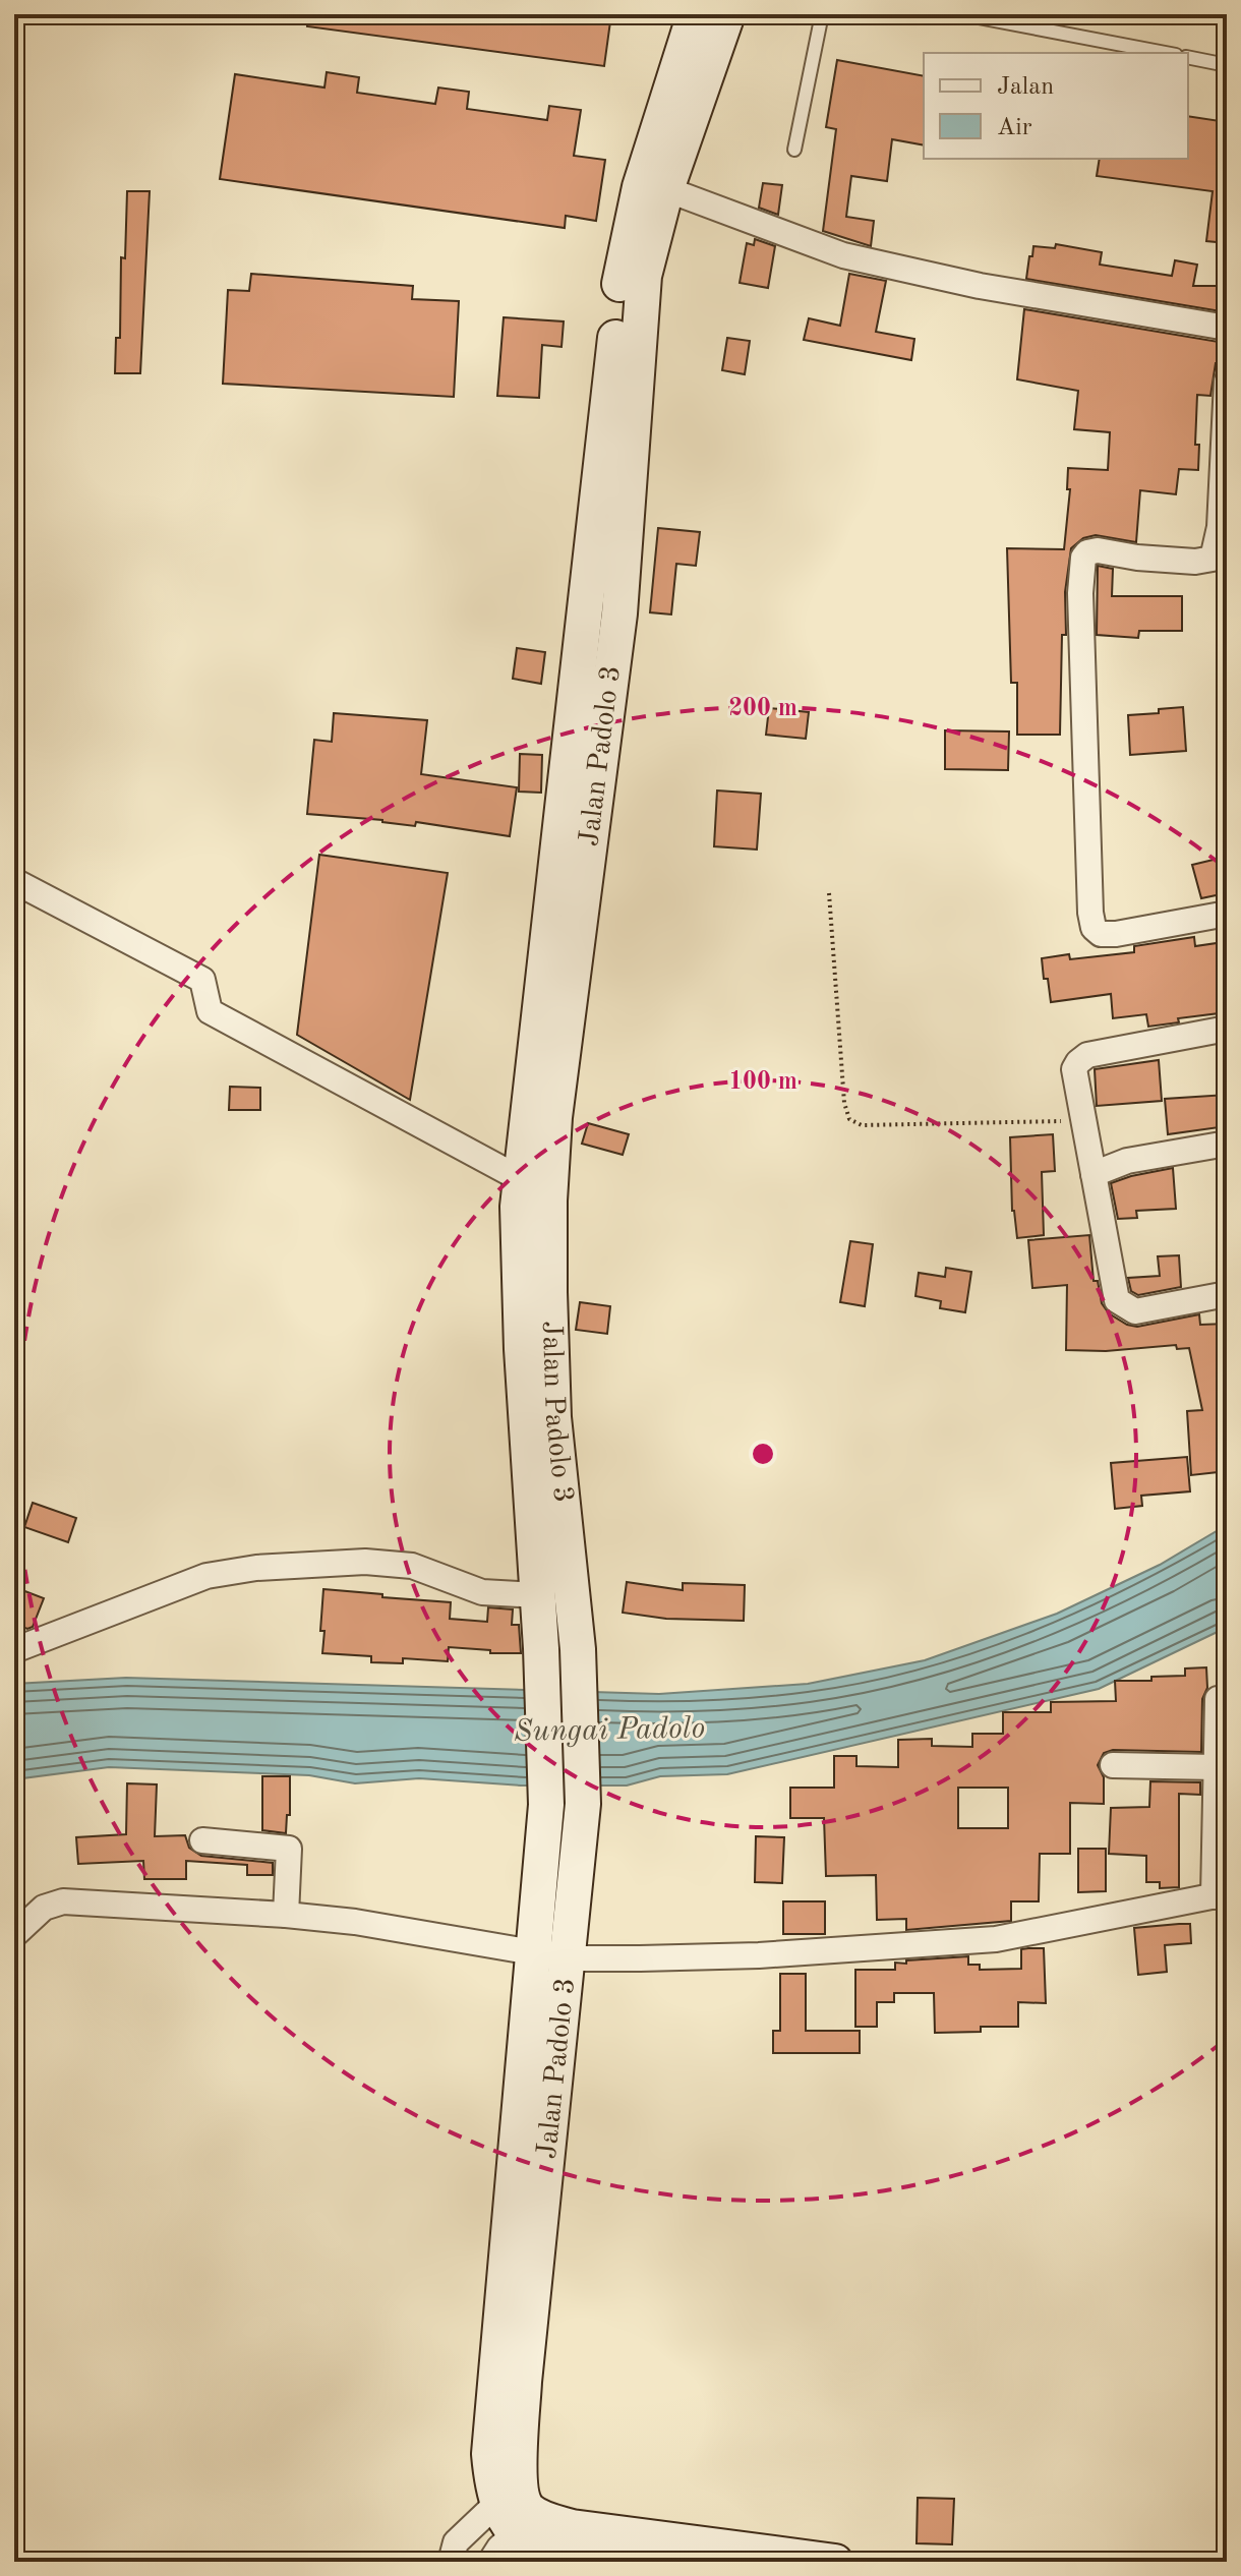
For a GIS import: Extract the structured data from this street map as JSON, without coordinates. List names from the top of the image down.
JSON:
{
  "streets": {
    "street": ["Jalan Padolo 3"]
  },
  "water": ["Sungai Padolo"],
  "legend": ["Jalan", "Air"],
  "rings": ["200 m", "100 m"]
}
